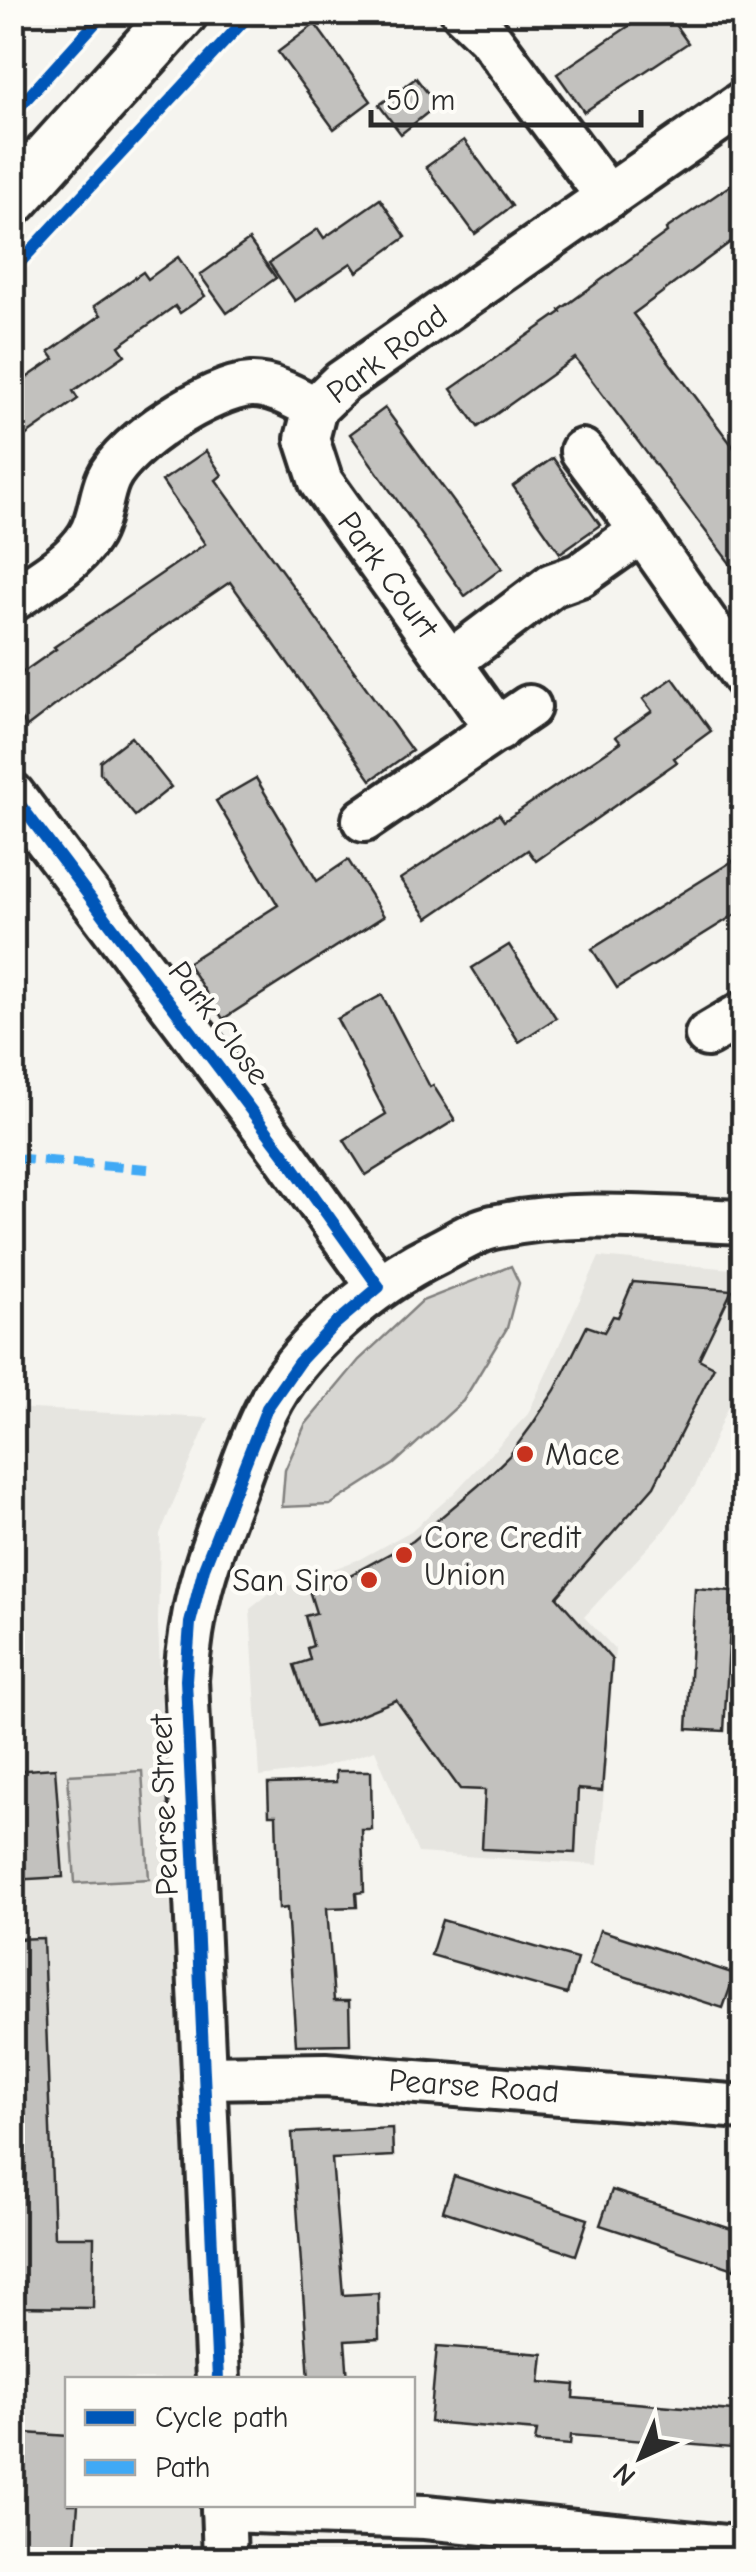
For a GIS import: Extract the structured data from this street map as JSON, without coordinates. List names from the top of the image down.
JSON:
{
  "streets": {
    "street": [
      "Park Road",
      "Park Court",
      "Park Close",
      "Pearse Street",
      "Pearse Road"
    ]
  },
  "crossings": [
    ["Park Road", "Park Court"],
    ["Park Close", "Pearse Street"],
    ["Pearse Street", "Pearse Road"]
  ],
  "places": ["Mace", "Core Credit Union", "San Siro"],
  "legend": ["Cycle path", "Path"],
  "scale_bar": "50 m",
  "north": "bottom left"
}
